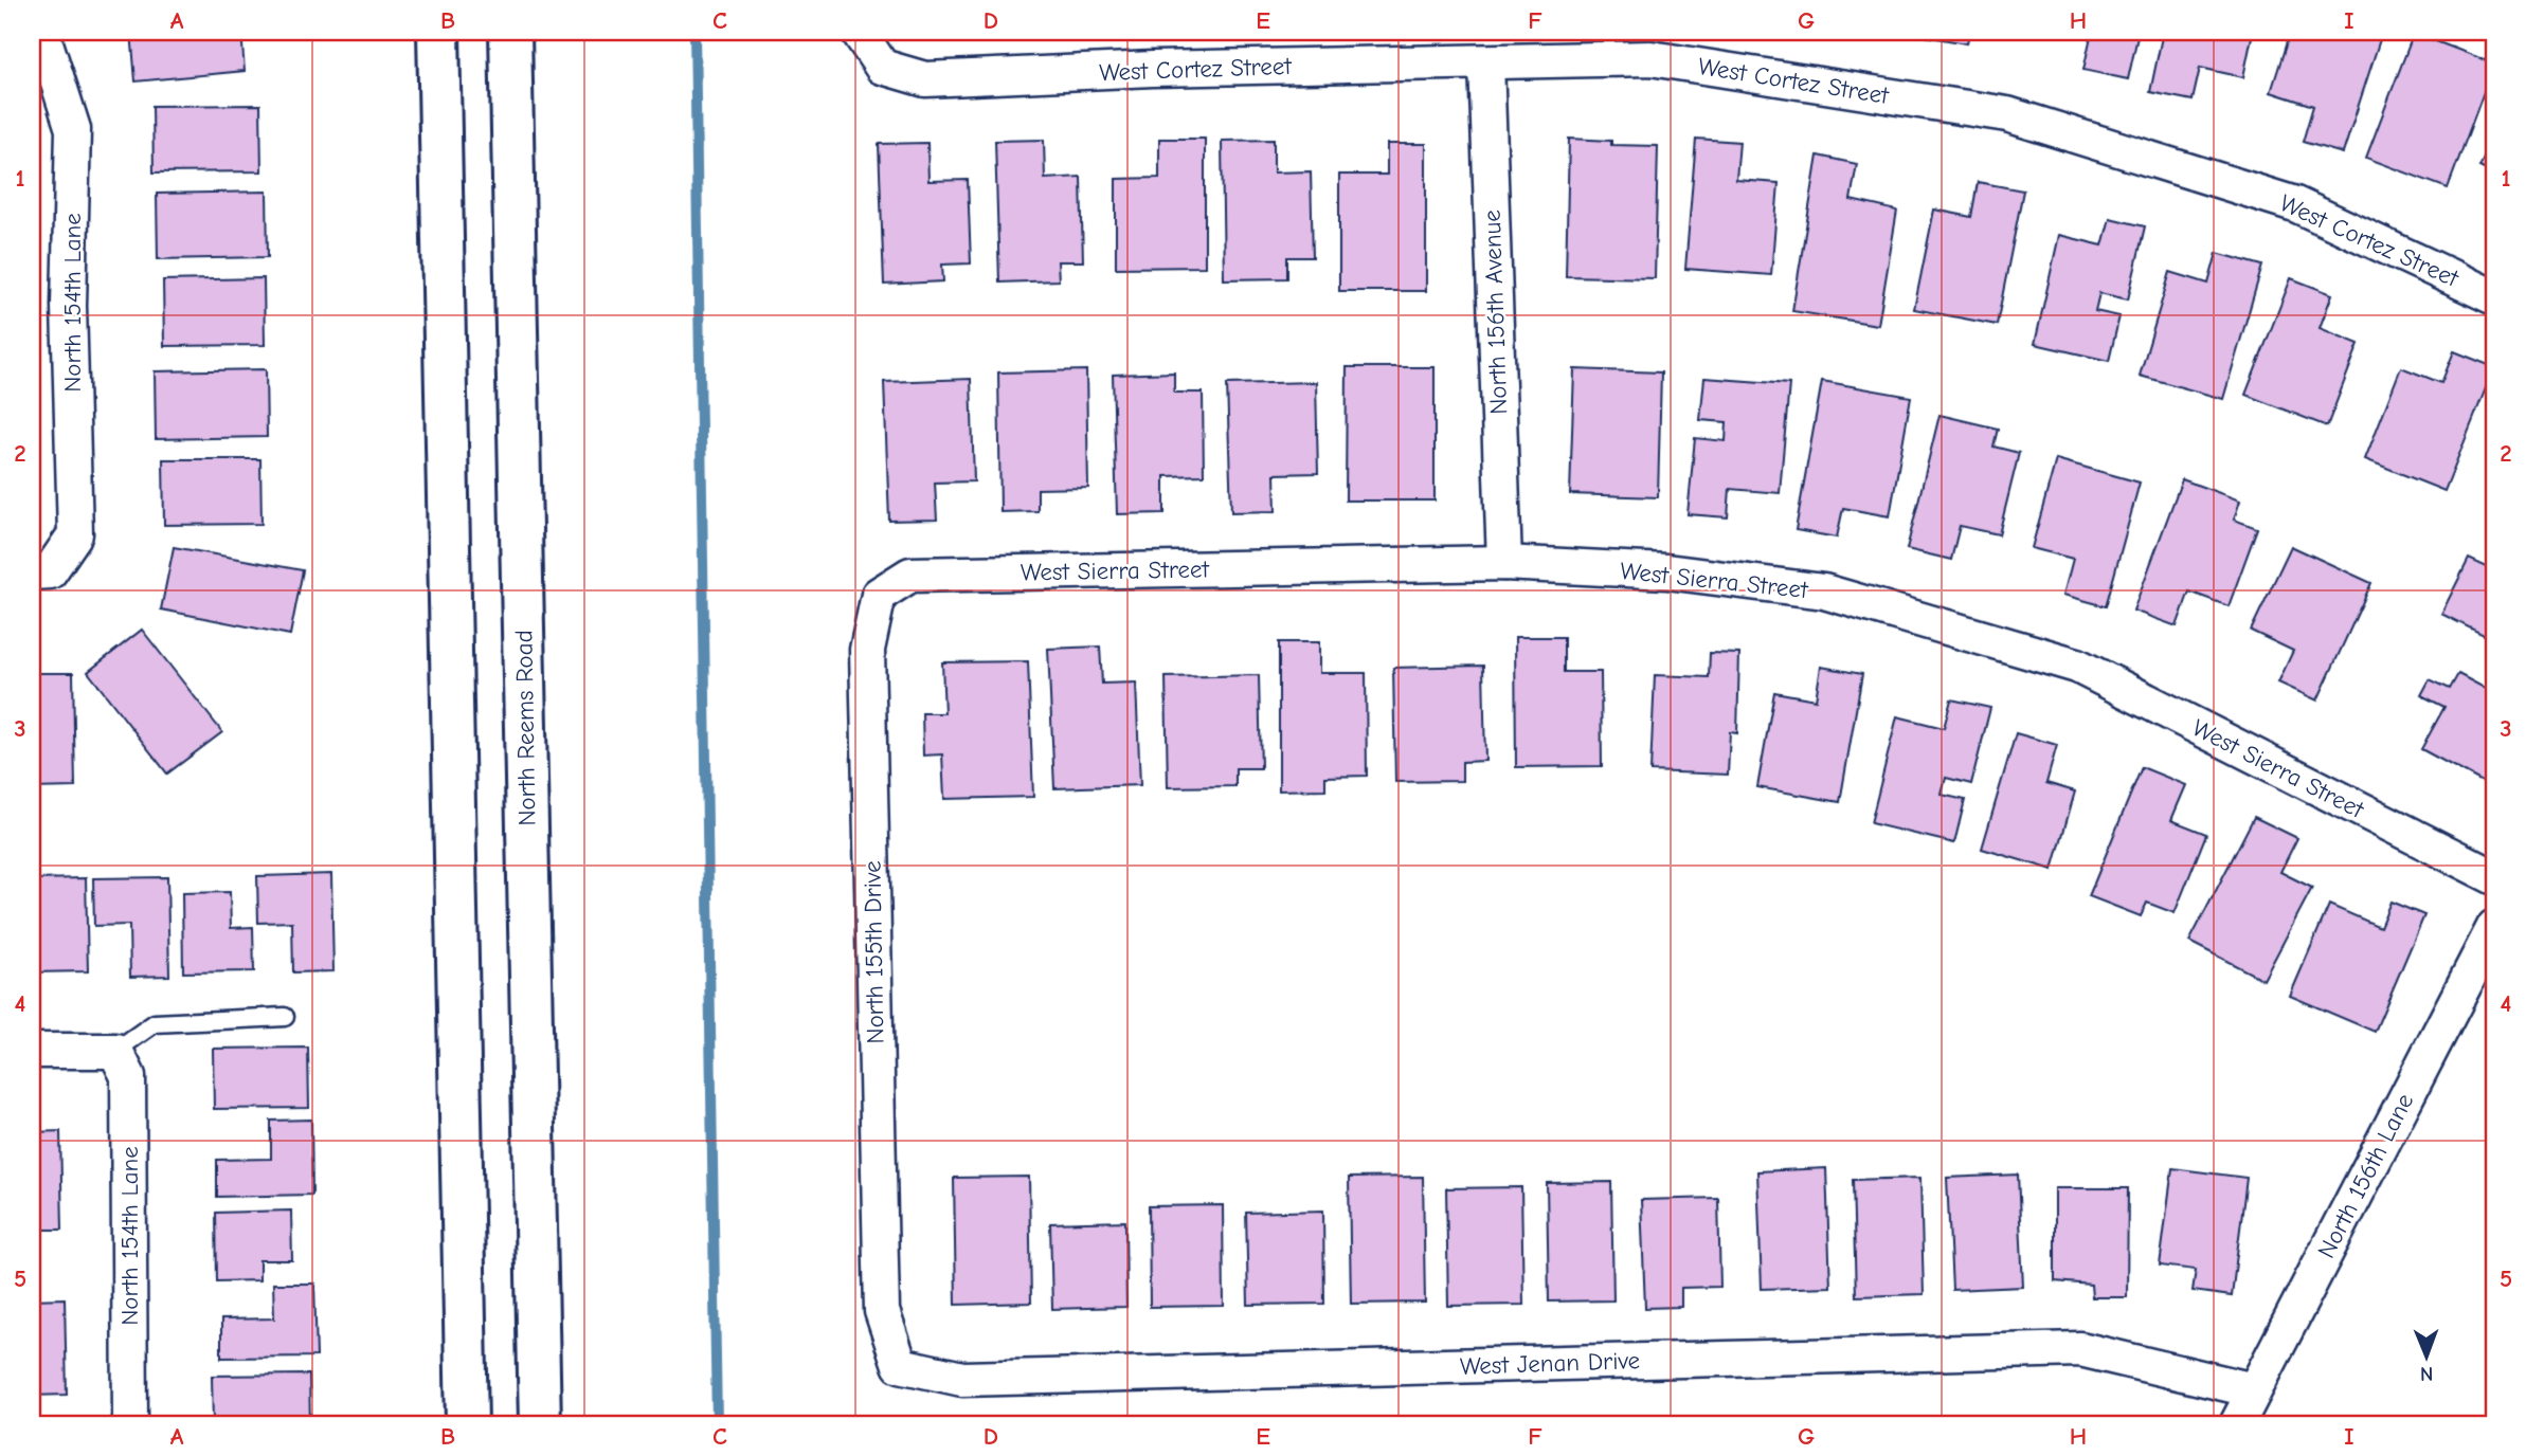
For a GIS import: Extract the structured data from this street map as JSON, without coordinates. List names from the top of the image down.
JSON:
{
  "streets": {
    "main road": ["North Reems Road"],
    "street": [
      "West Cortez Street",
      "North 154th Lane",
      "North 156th Avenue",
      "West Sierra Street",
      "North 155th Drive",
      "North 156th Lane",
      "West Jenan Drive"
    ]
  },
  "crossings": [
    ["West Cortez Street", "North 156th Avenue"],
    ["North 156th Avenue", "West Sierra Street"],
    ["West Sierra Street", "North 155th Drive"],
    ["North 155th Drive", "West Jenan Drive"],
    ["North 156th Lane", "West Jenan Drive"]
  ],
  "north": "bottom",
  "grid": {
    "columns": [
      "A",
      "B",
      "C",
      "D",
      "E",
      "F",
      "G",
      "H",
      "I"
    ],
    "rows": [
      "1",
      "2",
      "3",
      "4",
      "5"
    ]
  }
}
